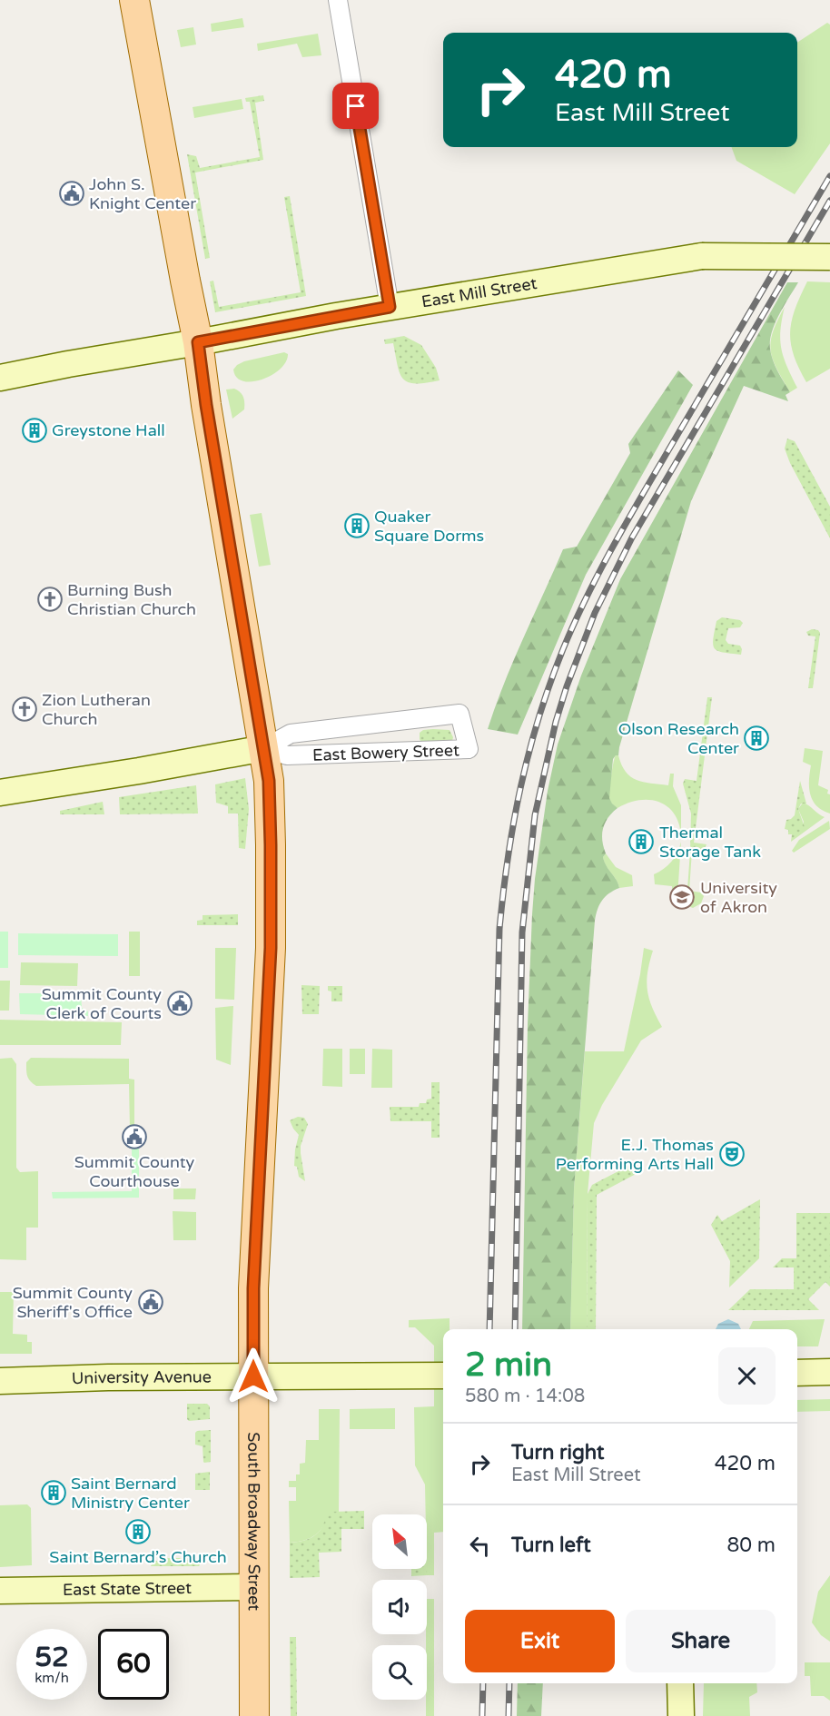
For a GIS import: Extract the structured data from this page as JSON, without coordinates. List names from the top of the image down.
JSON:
{
  "streets": {
    "main road": ["South Broadway Street"],
    "street": [
      "East Mill Street",
      "East Bowery Street",
      "University Avenue",
      "East State Street"
    ]
  },
  "crossings": [
    ["East Mill Street", "South Broadway Street"],
    ["East Bowery Street", "South Broadway Street"],
    ["University Avenue", "South Broadway Street"],
    ["South Broadway Street", "East State Street"]
  ],
  "places": {
    "public building": [
      "John S. Knight Center",
      "Summit County Clerk of Courts",
      "Summit County Courthouse",
      "Summit County Sheriff's Office"
    ],
    "building": [
      "Greystone Hall",
      "Quaker Square Dorms",
      "Olson Research Center",
      "Thermal Storage Tank",
      "Saint Bernard Ministry Center",
      "Saint Bernard’s Church"
    ],
    "church": ["Burning Bush Christian Church", "Zion Lutheran Church"],
    "school or university": ["University of Akron"],
    "theatre": ["E.J. Thomas Performing Arts Hall"]
  },
  "north": "top left",
  "page": {
    "turn": ["420 m", "East Mill Street"],
    "heading": ["2 min", "580 m · 14:08"],
    "list": [
      {
        "name": "Turn right",
        "note": "East Mill Street",
        "value": "420 m"
      },
      {
        "name": "Turn left",
        "value": "80 m"
      }
    ],
    "buttons": ["Exit", "Share"],
    "speed": "52 km/h",
    "limit": "60"
  }
}
